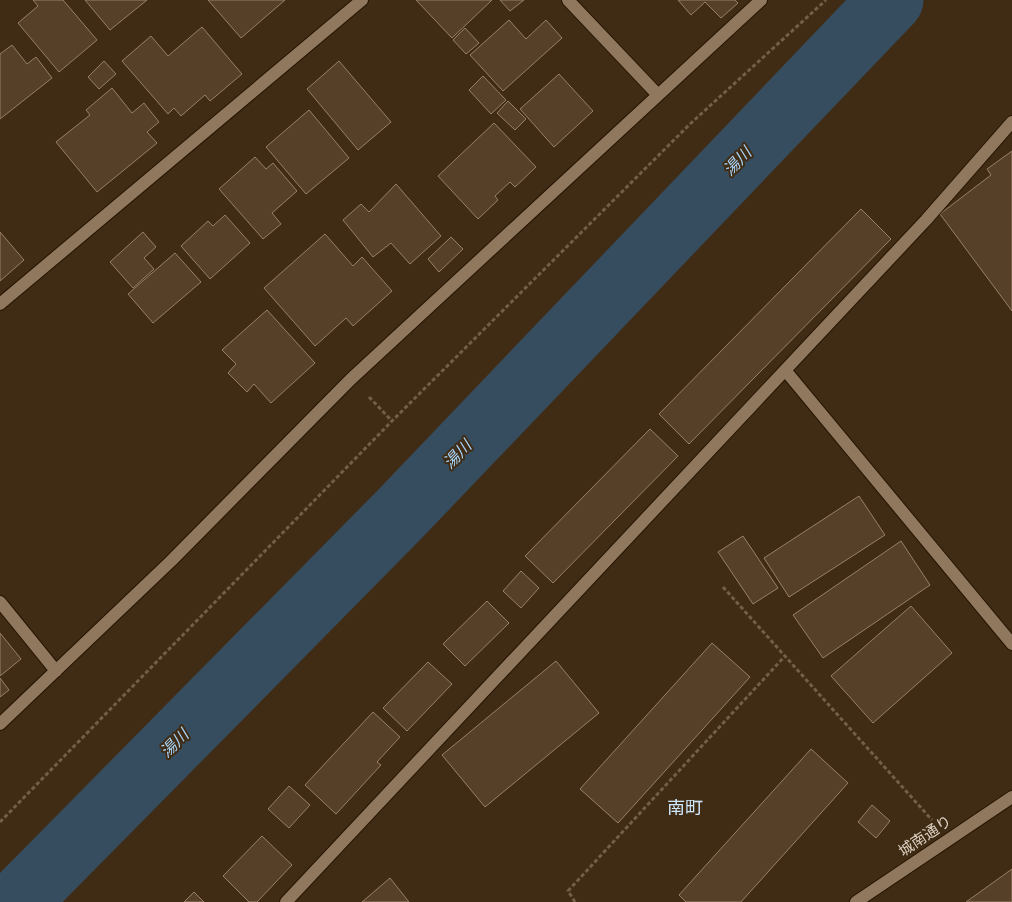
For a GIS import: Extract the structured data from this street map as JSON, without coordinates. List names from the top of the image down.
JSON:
{
  "streets": {
    "street": ["城南通り"]
  },
  "districts": ["南町"],
  "water": ["湯川"]
}
